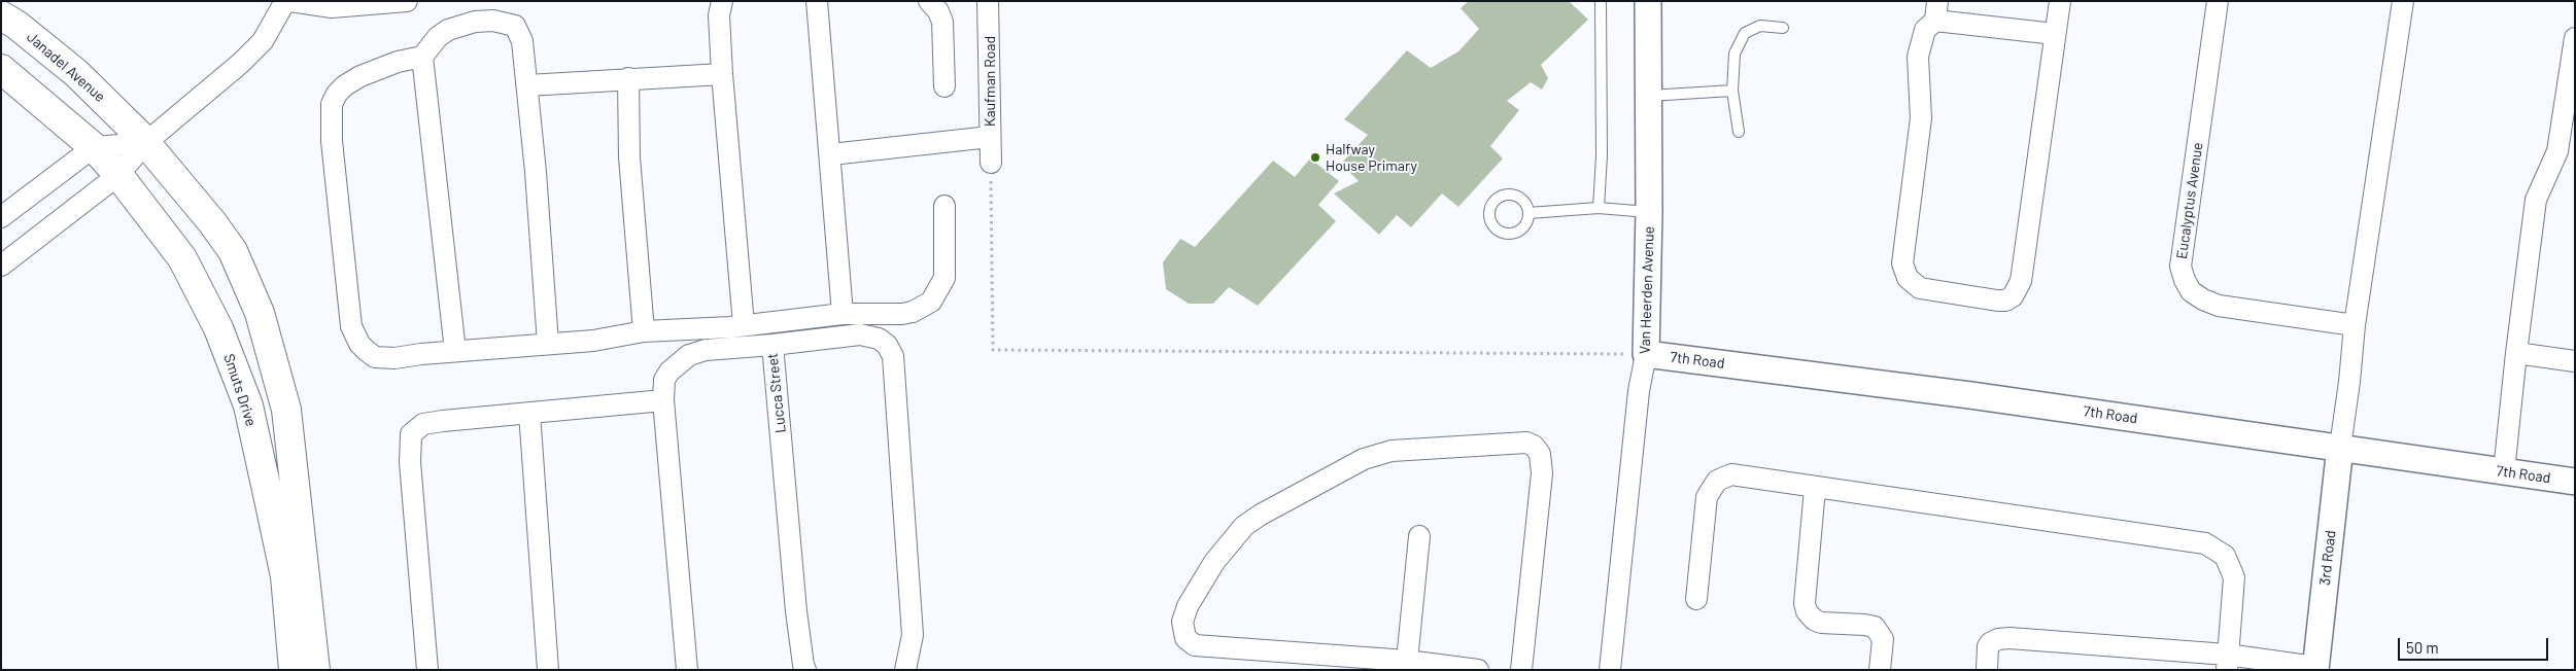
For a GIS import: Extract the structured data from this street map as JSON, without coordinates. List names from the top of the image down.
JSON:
{
  "streets": {
    "main road": ["Janadel Avenue", "Smuts Drive"],
    "street": [
      "Kaufman Road",
      "Eucalyptus Avenue",
      "Van Heerden Avenue",
      "7th Road",
      "Lucca Street",
      "3rd Road"
    ]
  },
  "crossings": [
    ["Van Heerden Avenue", "7th Road"],
    ["7th Road", "3rd Road"]
  ],
  "places": ["Halfway House Primary"],
  "scale_bar": "50 m"
}
